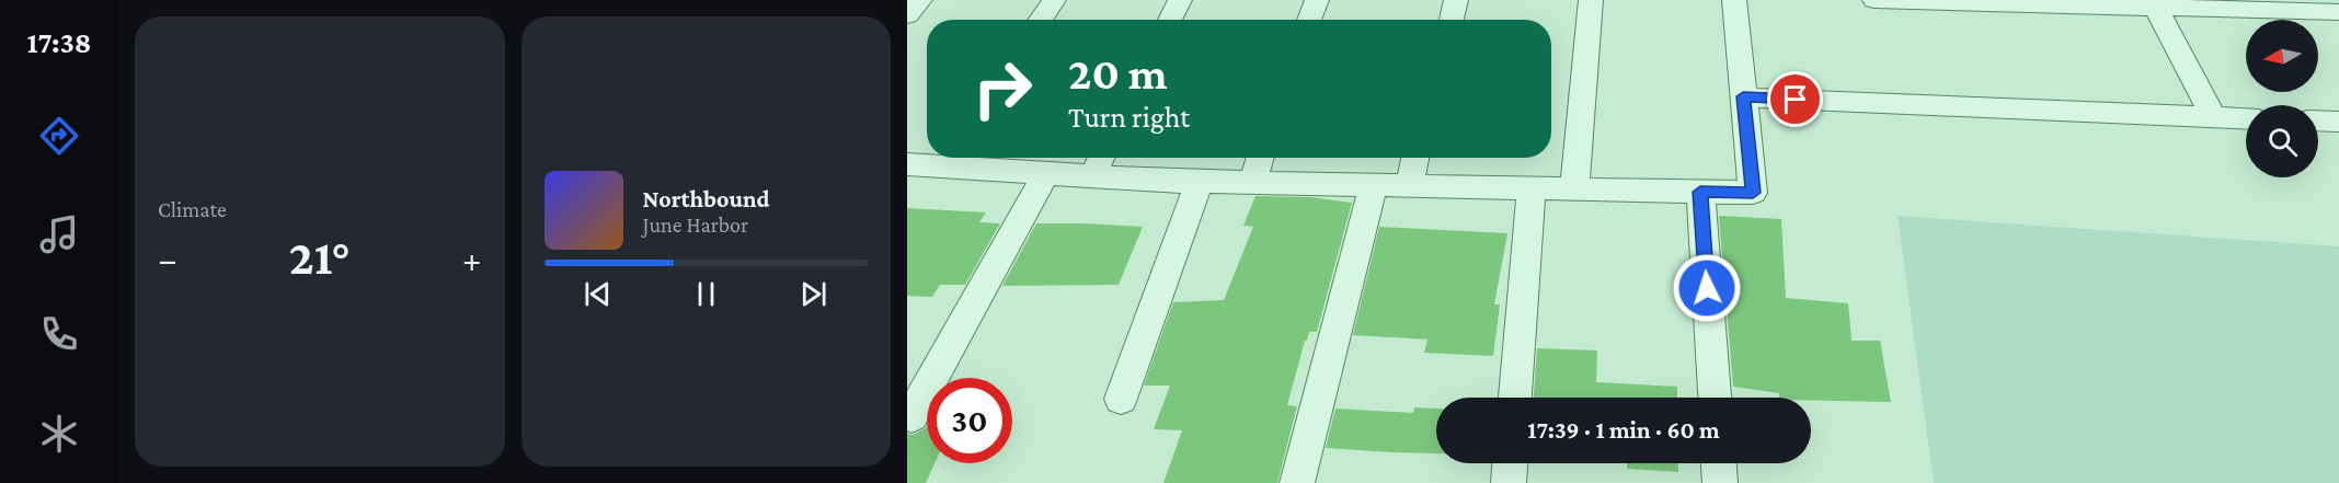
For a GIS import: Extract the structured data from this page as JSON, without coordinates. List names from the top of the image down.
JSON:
{
  "north": "left",
  "page": {
    "tabs": "17:38",
    "tile": "Climate",
    "turn": ["20 m", "Turn right"],
    "song": ["Northbound", "June Harbor"],
    "heat": ["−", "21°", "+"],
    "limit": "30",
    "trip": "17:39 · 1 min · 60 m"
  }
}
